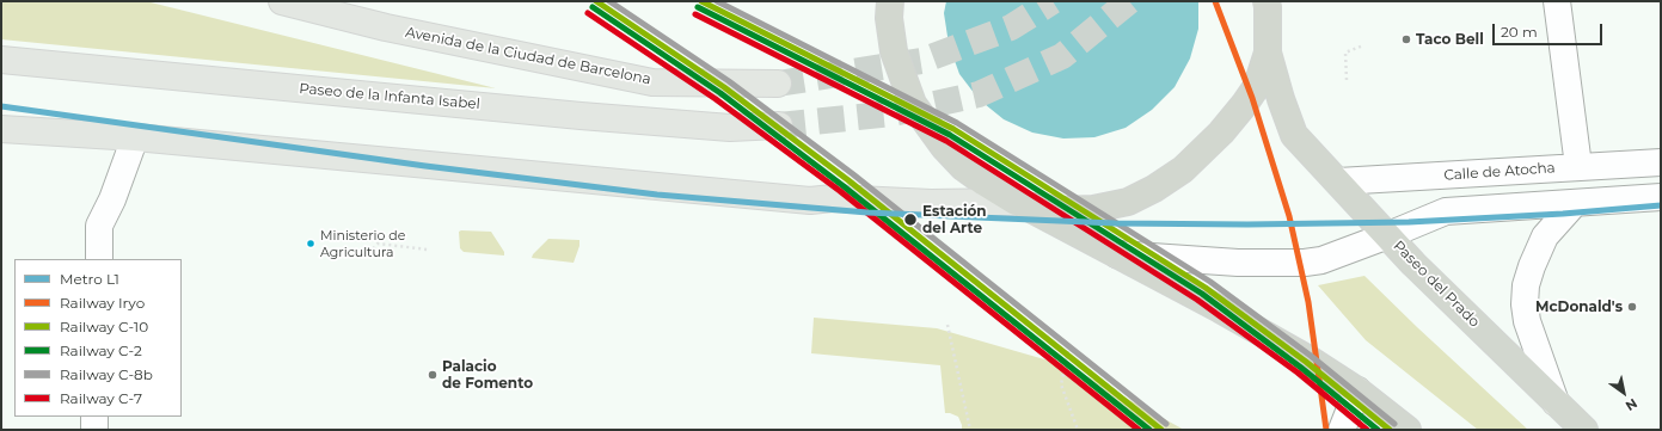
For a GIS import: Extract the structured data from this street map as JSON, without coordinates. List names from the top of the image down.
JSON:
{
  "streets": {
    "highway": ["Paseo del Prado"],
    "main road": ["Avenida de la Ciudad de Barcelona", "Paseo de la Infanta Isabel"],
    "street": ["Calle de Atocha"]
  },
  "crossings": [
    ["Calle de Atocha", "Paseo del Prado"]
  ],
  "places": [
    "Taco Bell",
    "Estación del Arte",
    "Ministerio de Agricultura",
    "McDonald's",
    "Palacio de Fomento"
  ],
  "lines": [
    "rail line Iryo",
    "rail line C-10",
    "rail line C-8b",
    "rail line C-2",
    "rail line C-7",
    "metro line L1"
  ],
  "legend": [
    "Metro L1",
    "Railway Iryo",
    "Railway C-10",
    "Railway C-2",
    "Railway C-8b",
    "Railway C-7"
  ],
  "scale_bar": "20 m",
  "north": "bottom right"
}
